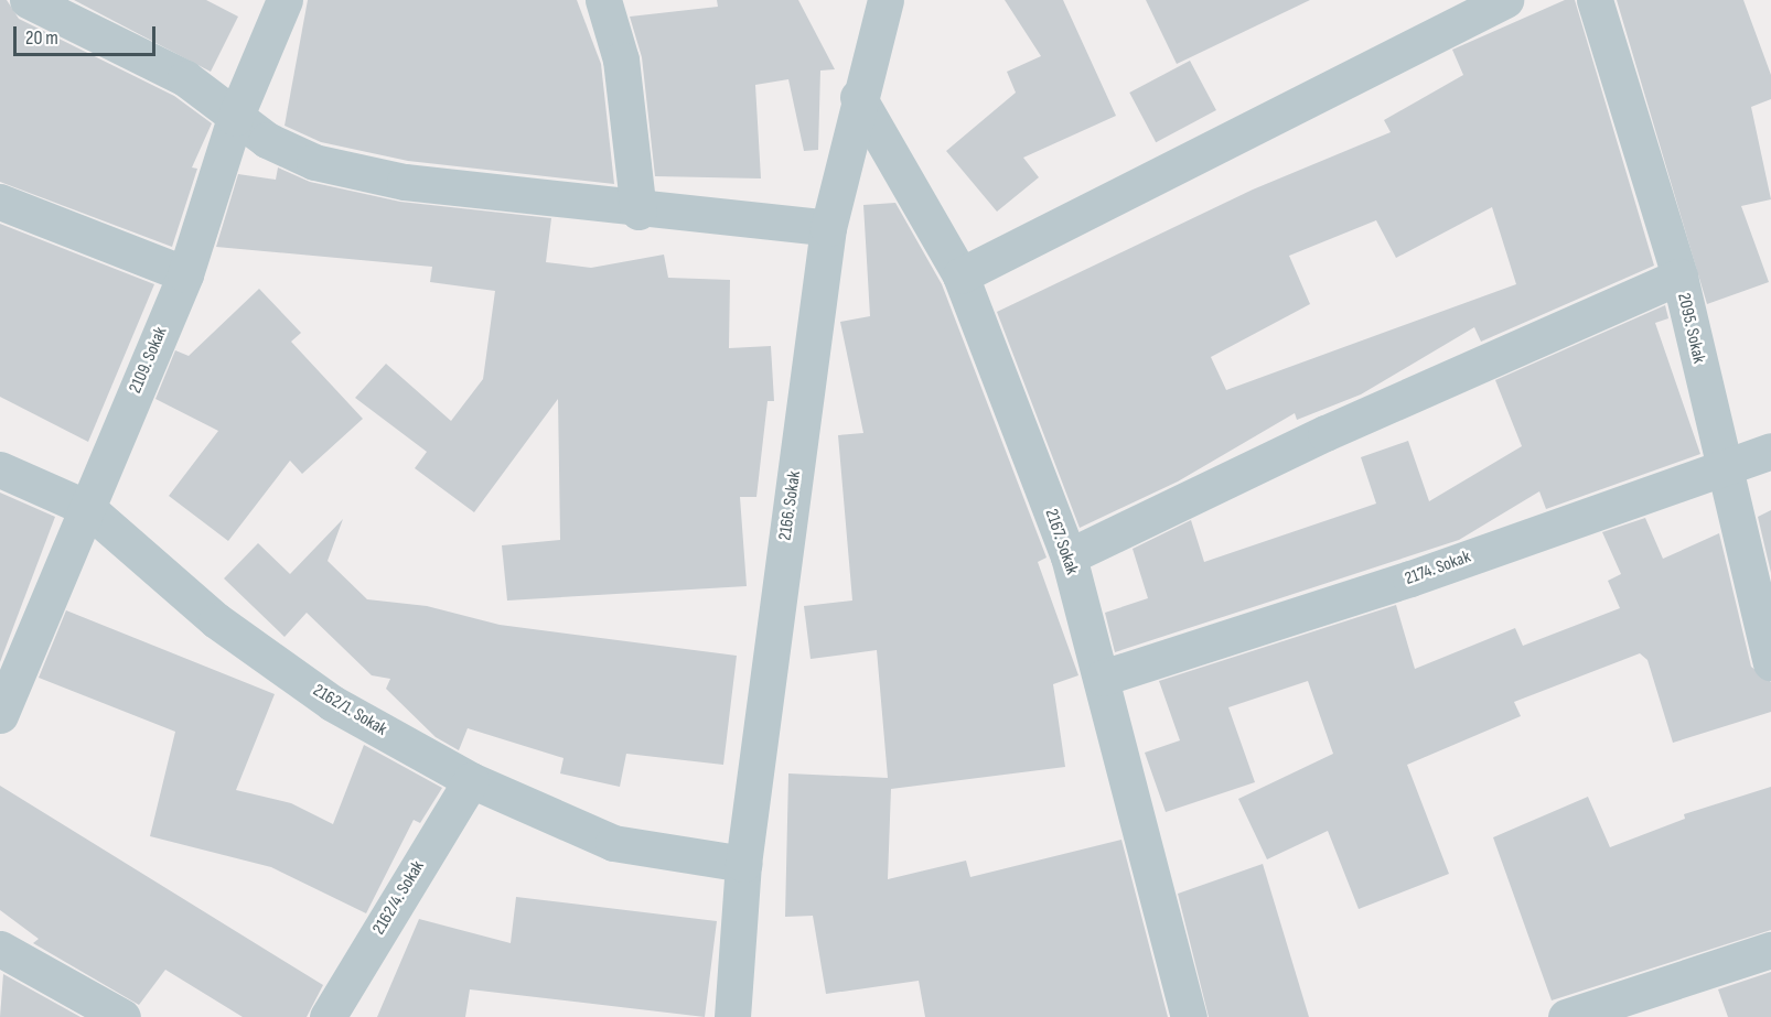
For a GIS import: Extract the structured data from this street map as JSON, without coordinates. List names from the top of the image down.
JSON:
{
  "streets": {
    "street": [
      "2095. Sokak",
      "2109. Sokak",
      "2166. Sokak",
      "2167. Sokak",
      "2174. Sokak",
      "2162/1. Sokak",
      "2162/4. Sokak"
    ]
  },
  "crossings": [
    ["2095. Sokak", "2174. Sokak"],
    ["2109. Sokak", "2162/1. Sokak"],
    ["2166. Sokak", "2167. Sokak"],
    ["2166. Sokak", "2162/1. Sokak"],
    ["2167. Sokak", "2174. Sokak"],
    ["2162/1. Sokak", "2162/4. Sokak"]
  ],
  "scale_bar": "20 m"
}
